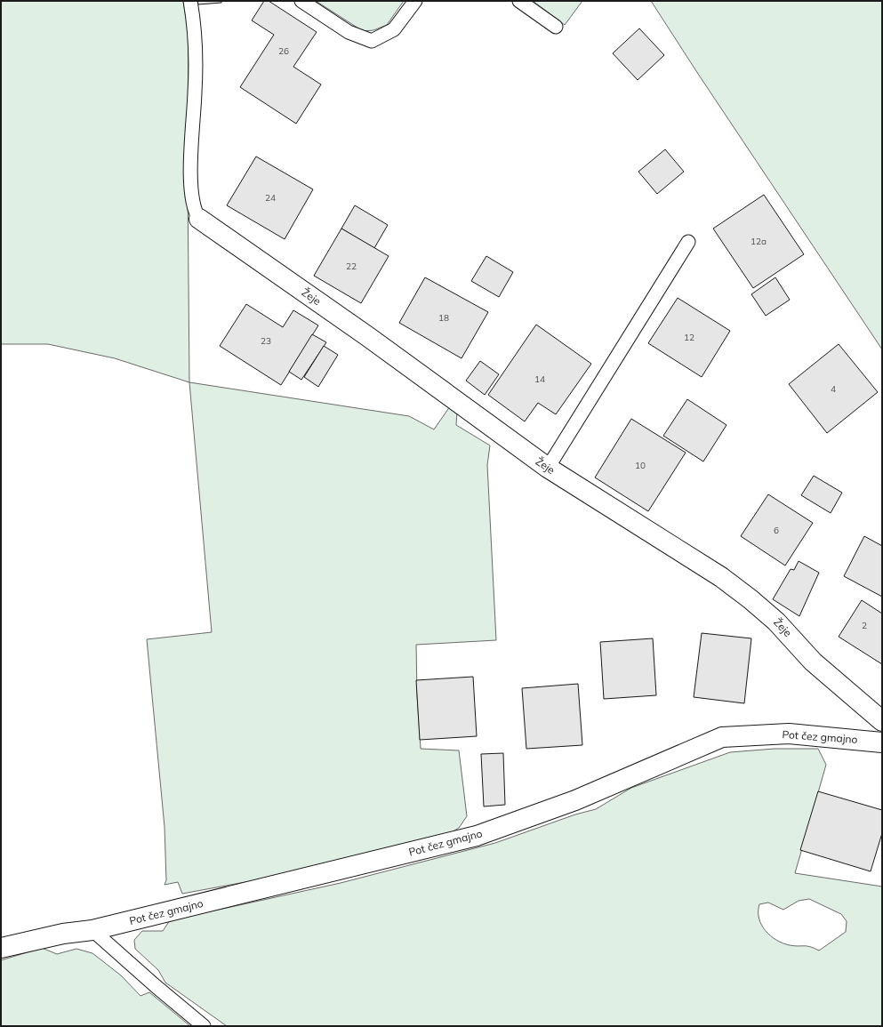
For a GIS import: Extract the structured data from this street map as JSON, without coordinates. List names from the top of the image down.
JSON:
{
  "streets": {
    "street": ["Žeje", "Pot čez gmajno"]
  },
  "house_numbers": [
    "26",
    "24",
    "12a",
    "22",
    "18",
    "12",
    "23",
    "14",
    "4",
    "10",
    "6",
    "2"
  ]
}
